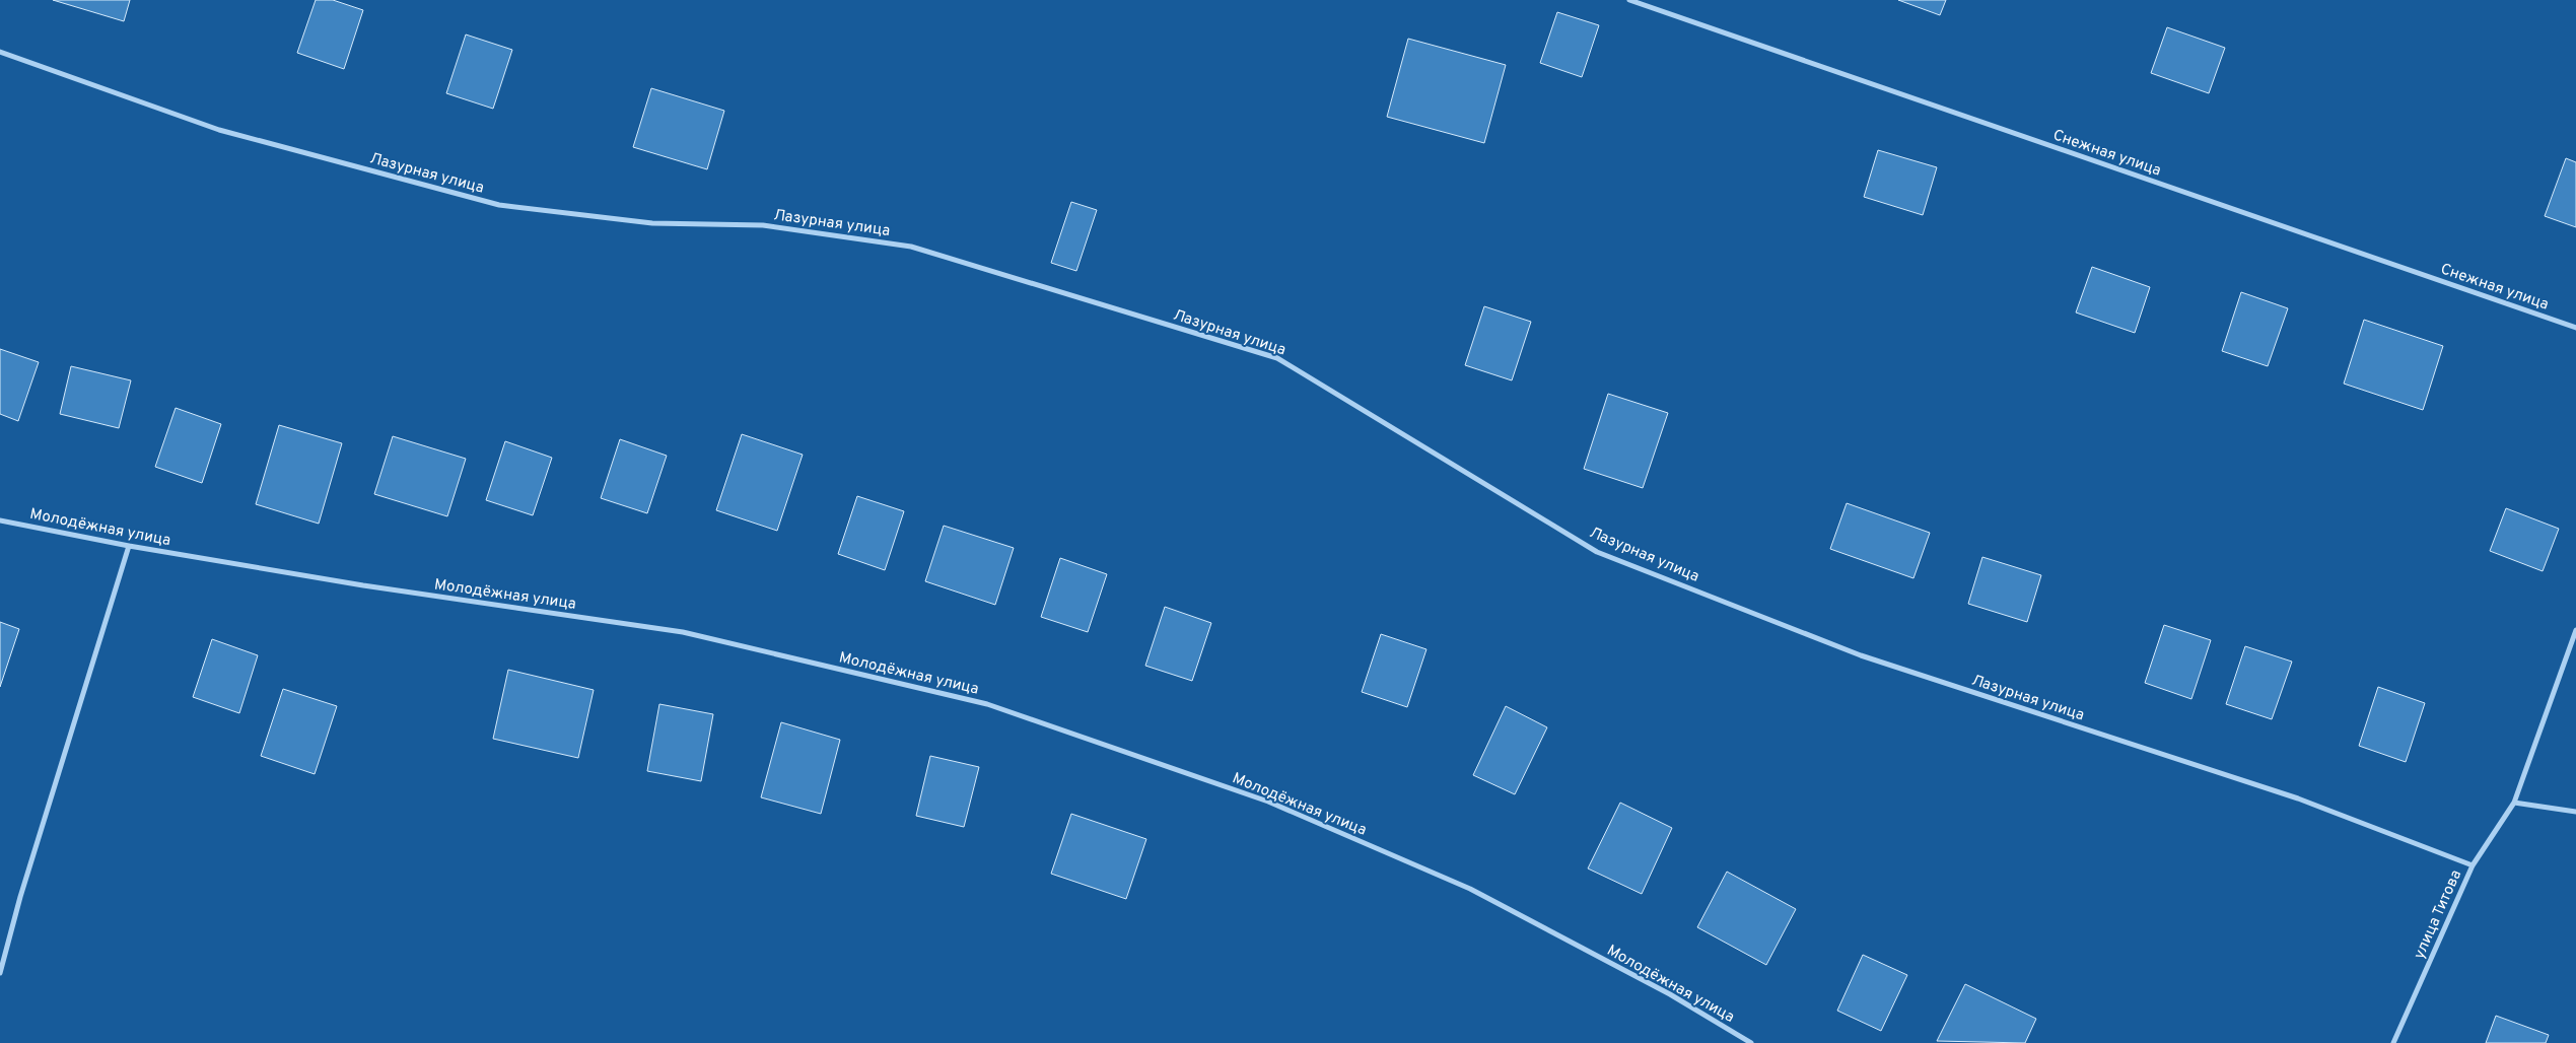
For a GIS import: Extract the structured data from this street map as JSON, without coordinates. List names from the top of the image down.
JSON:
{
  "streets": {
    "street": [
      "Снежная улица",
      "Лазурная улица",
      "Молодёжная улица",
      "улица Титова"
    ]
  },
  "crossings": [
    ["Лазурная улица", "улица Титова"]
  ]
}
